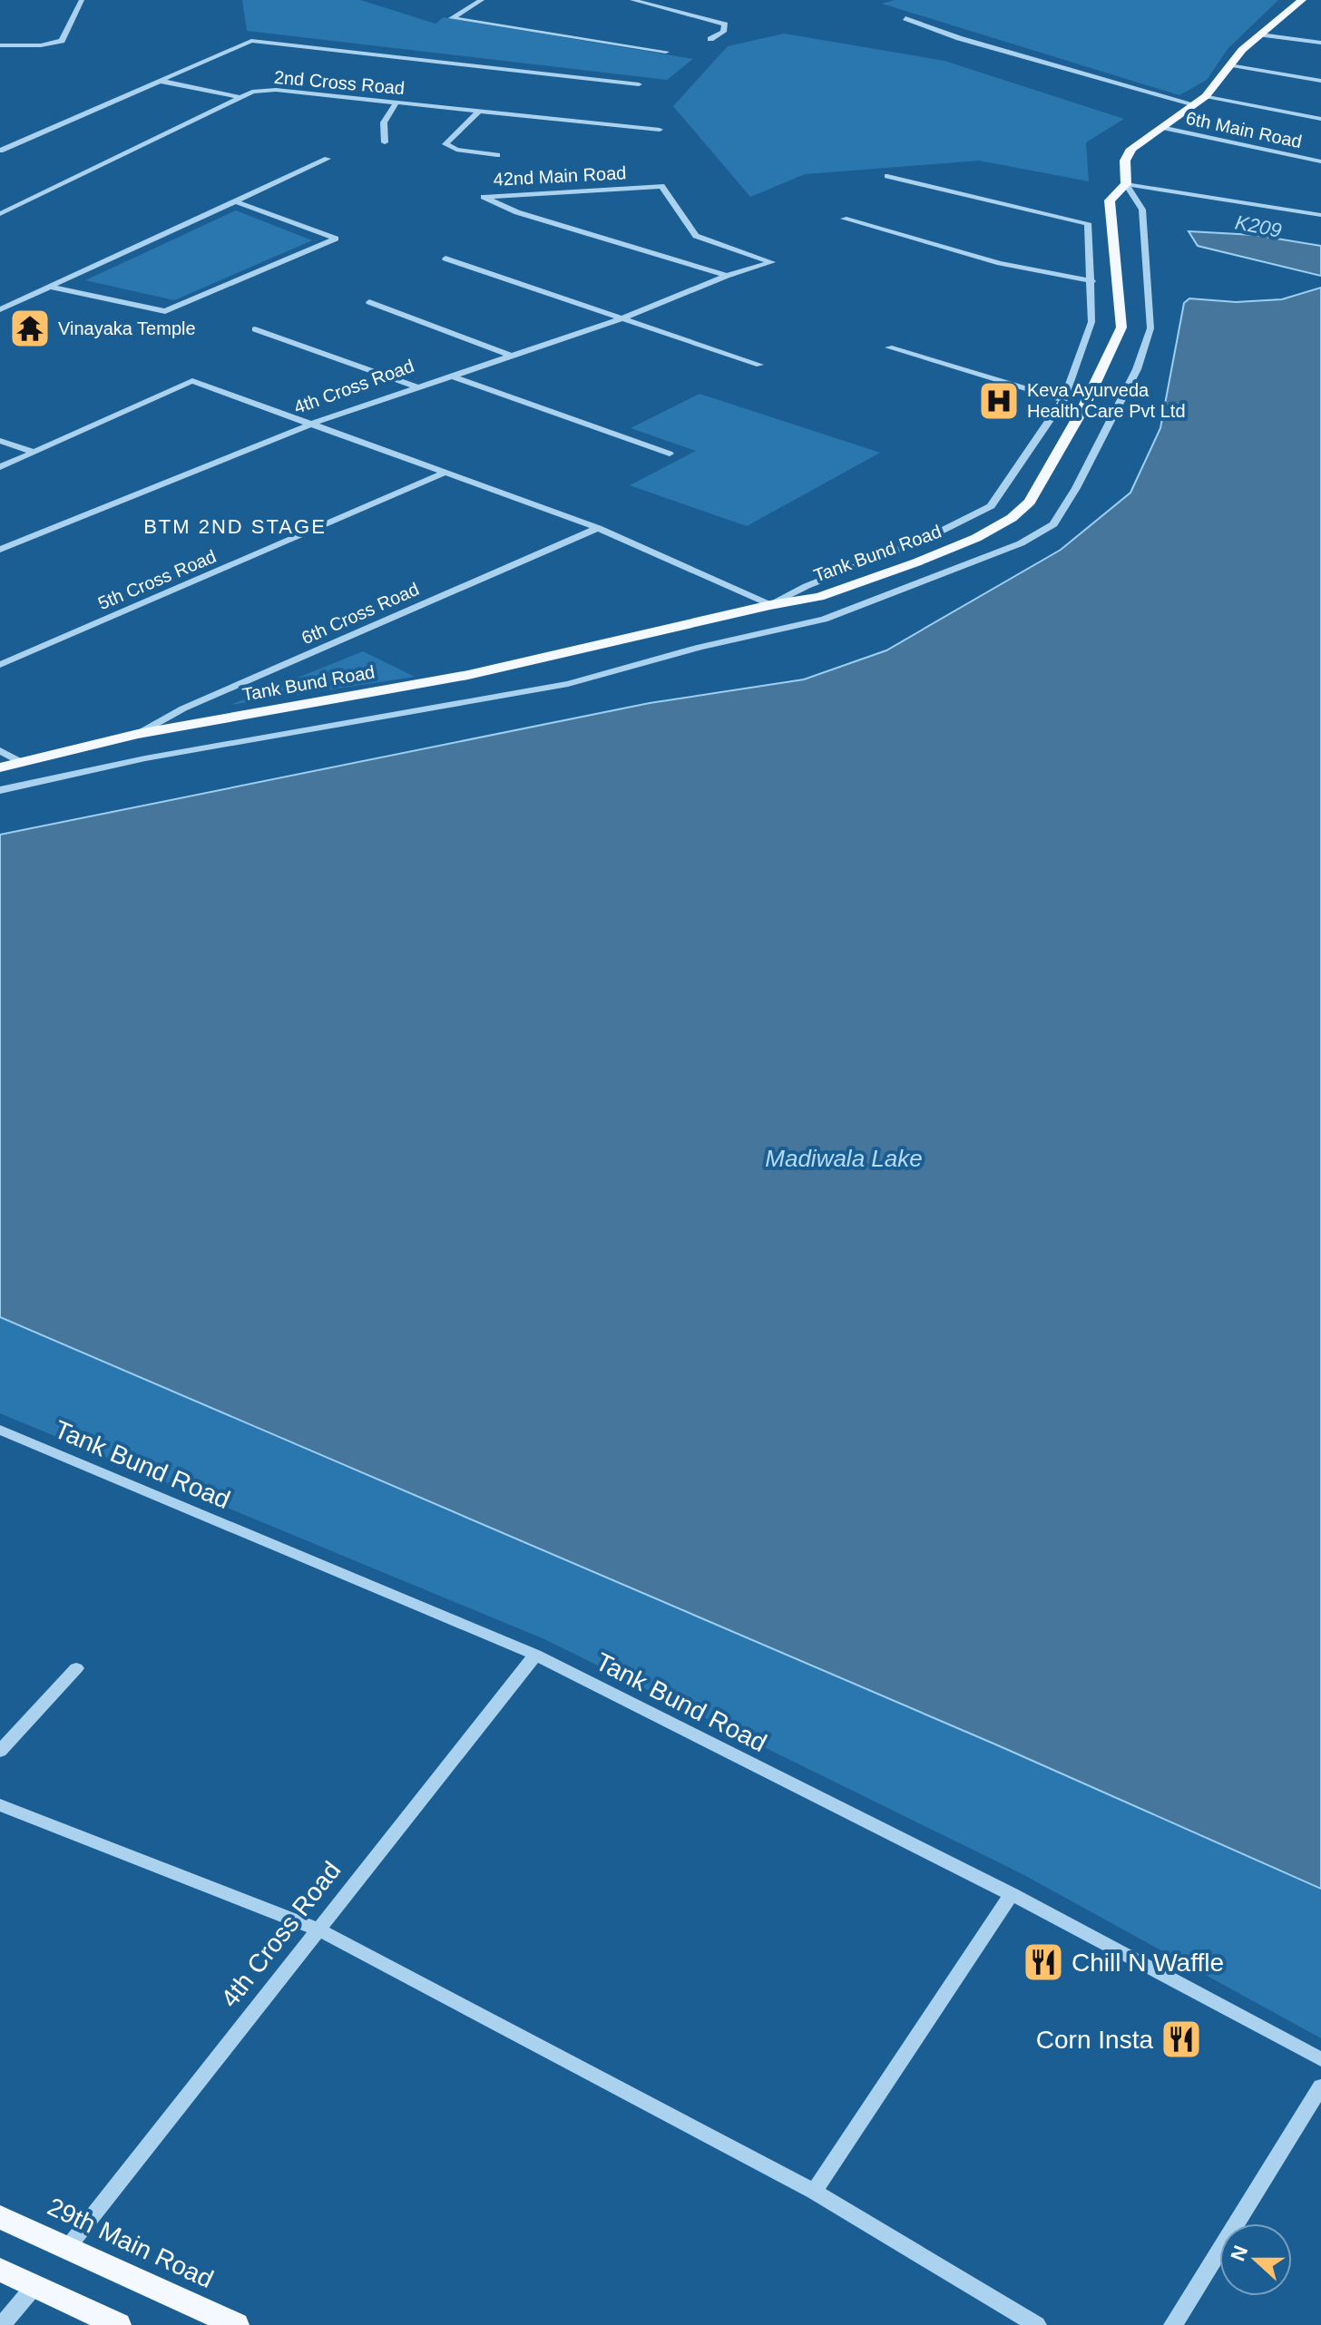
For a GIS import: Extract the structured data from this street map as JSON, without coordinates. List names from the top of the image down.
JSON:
{
  "streets": {
    "main road": ["Tank Bund Road", "29th Main Road"],
    "street": [
      "2nd Cross Road",
      "6th Main Road",
      "42nd Main Road",
      "4th Cross Road",
      "5th Cross Road",
      "6th Cross Road"
    ]
  },
  "crossings": [
    ["6th Main Road", "Tank Bund Road"],
    ["42nd Main Road", "4th Cross Road"],
    ["4th Cross Road", "Tank Bund Road"],
    ["4th Cross Road", "29th Main Road"],
    ["Tank Bund Road", "6th Cross Road"]
  ],
  "districts": ["BTM 2ND STAGE"],
  "water": ["K209", "Madiwala Lake"],
  "places": {
    "temple": ["Vinayaka Temple"],
    "hospital": ["Keva Ayurveda Health Care Pvt Ltd"],
    "restaurant": ["Chill N Waffle", "Corn Insta"]
  },
  "north": "left"
}
